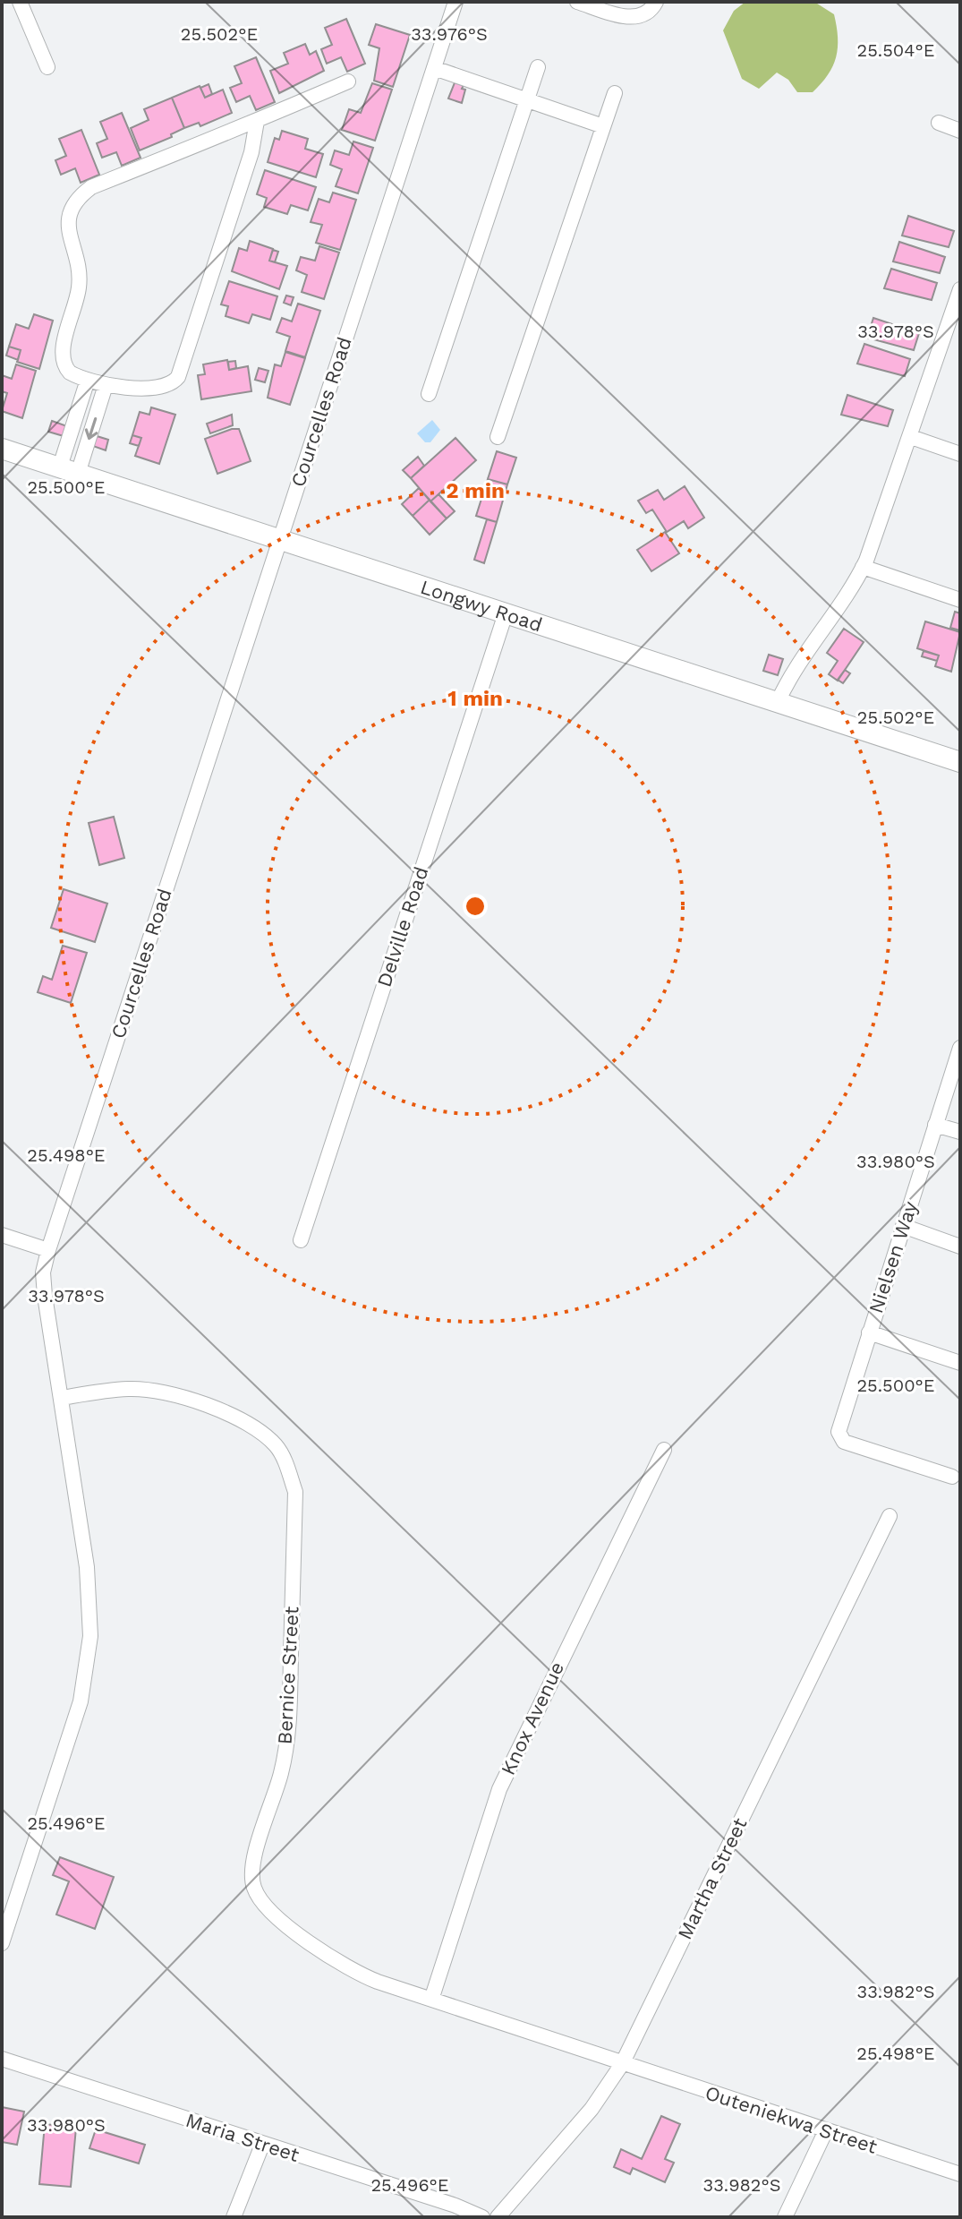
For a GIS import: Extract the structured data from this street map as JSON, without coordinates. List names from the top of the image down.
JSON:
{
  "streets": {
    "street": [
      "Courcelles Road",
      "Longwy Road",
      "Delville Road",
      "Nielsen Way",
      "Bernice Street",
      "Knox Avenue",
      "Martha Street",
      "Outeniekwa Street",
      "Maria Street"
    ]
  },
  "crossings": [
    ["Courcelles Road", "Longwy Road"],
    ["Courcelles Road", "Bernice Street"],
    ["Longwy Road", "Delville Road"],
    ["Bernice Street", "Knox Avenue"],
    ["Bernice Street", "Martha Street"],
    ["Bernice Street", "Outeniekwa Street"],
    ["Martha Street", "Outeniekwa Street"]
  ],
  "coordinates": [
    "25.502°E",
    "33.976°S",
    "25.504°E",
    "33.978°S",
    "25.500°E",
    "25.498°E",
    "33.980°S",
    "25.496°E",
    "33.982°S"
  ],
  "rings": ["2 min", "1 min"]
}
